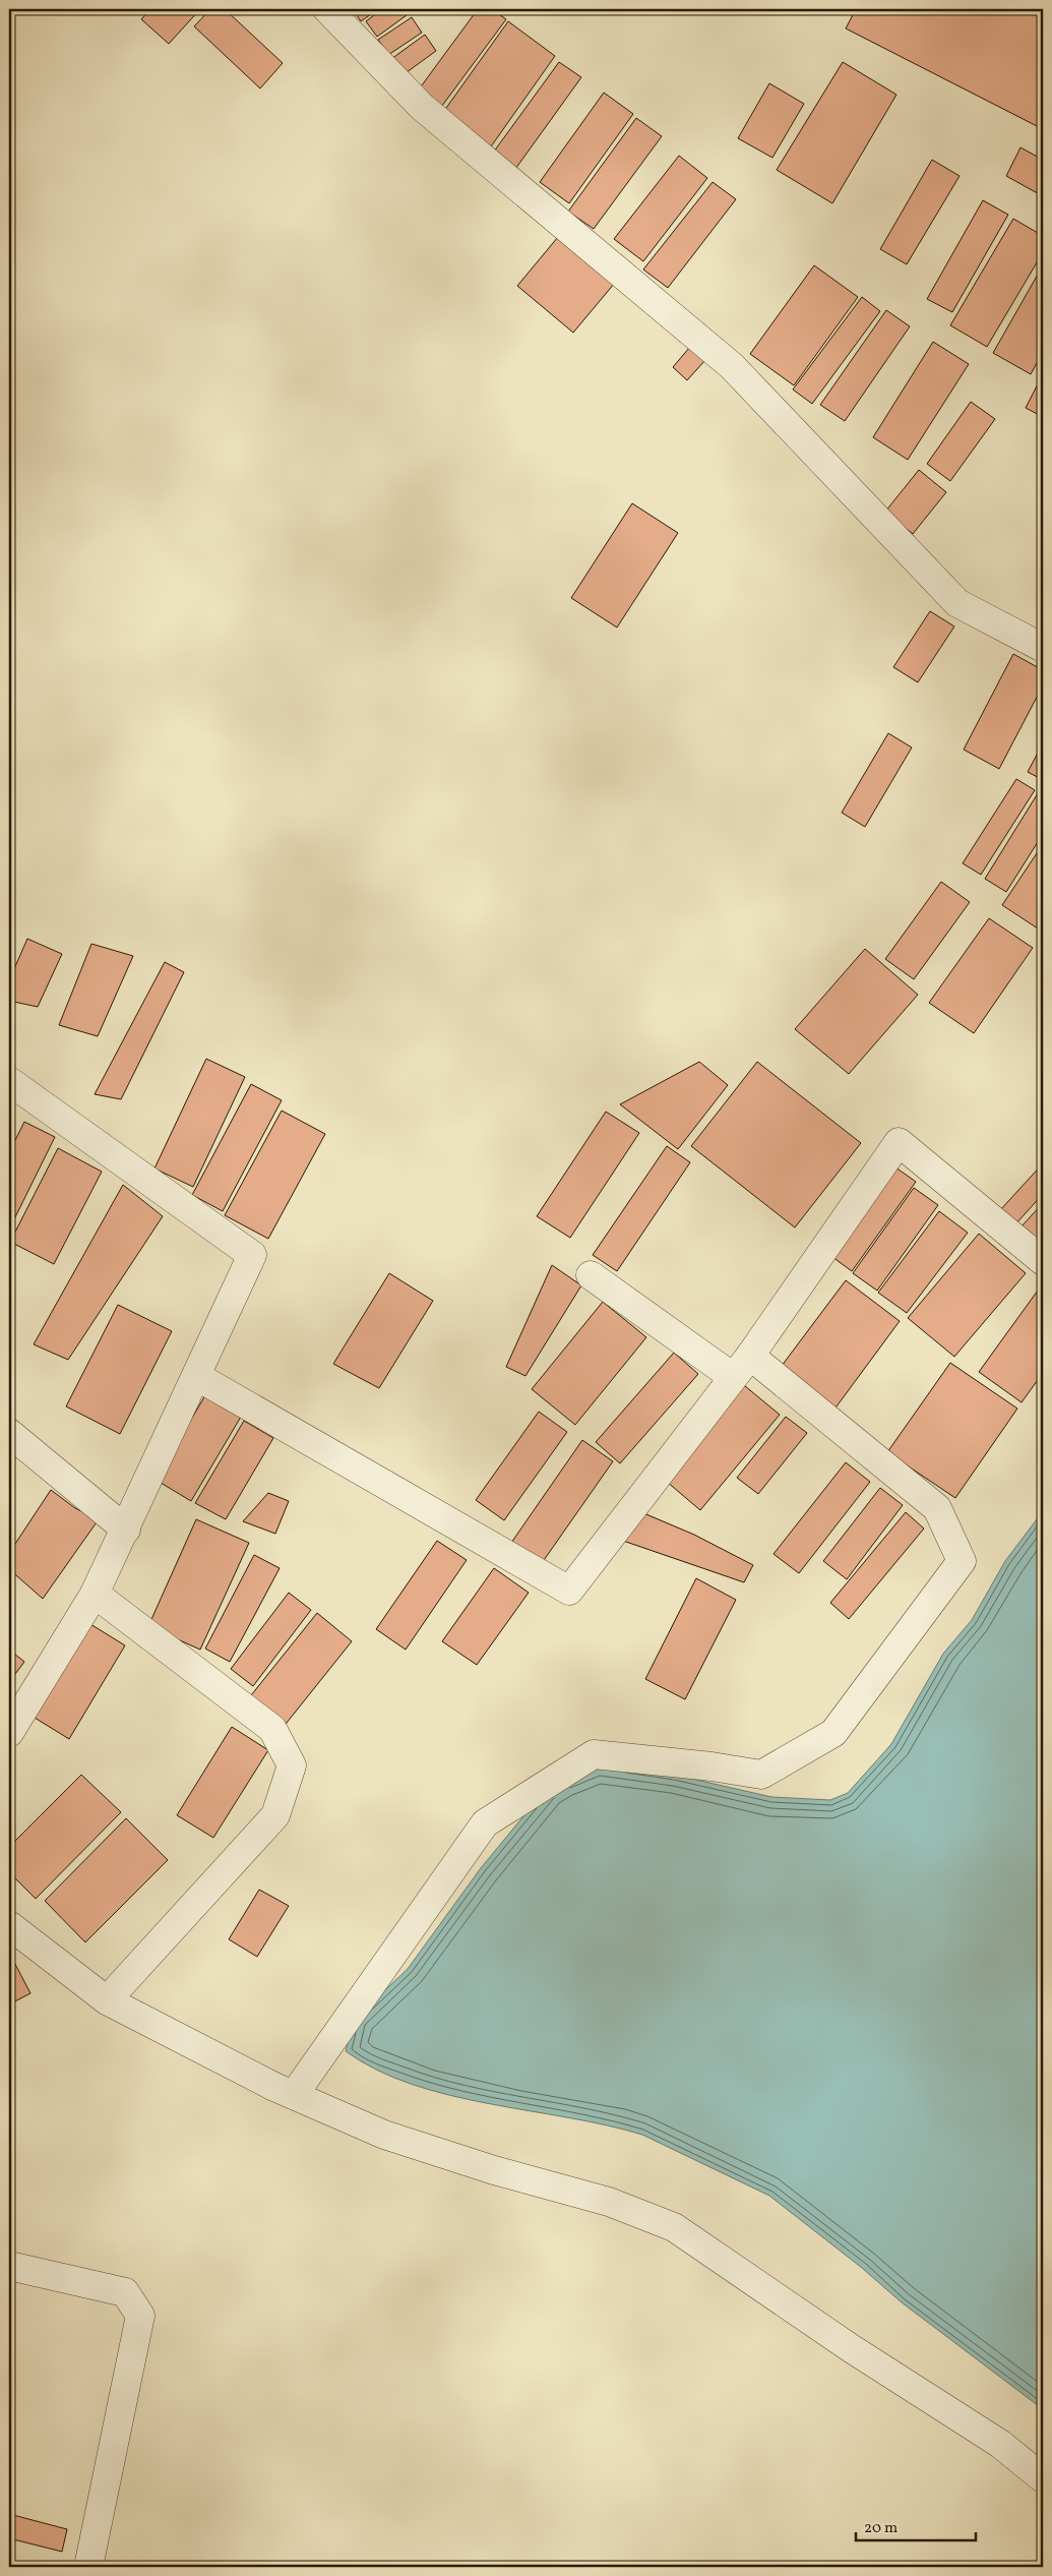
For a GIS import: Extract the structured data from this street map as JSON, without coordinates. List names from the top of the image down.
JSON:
{
  "scale_bar": "20 m"
}
